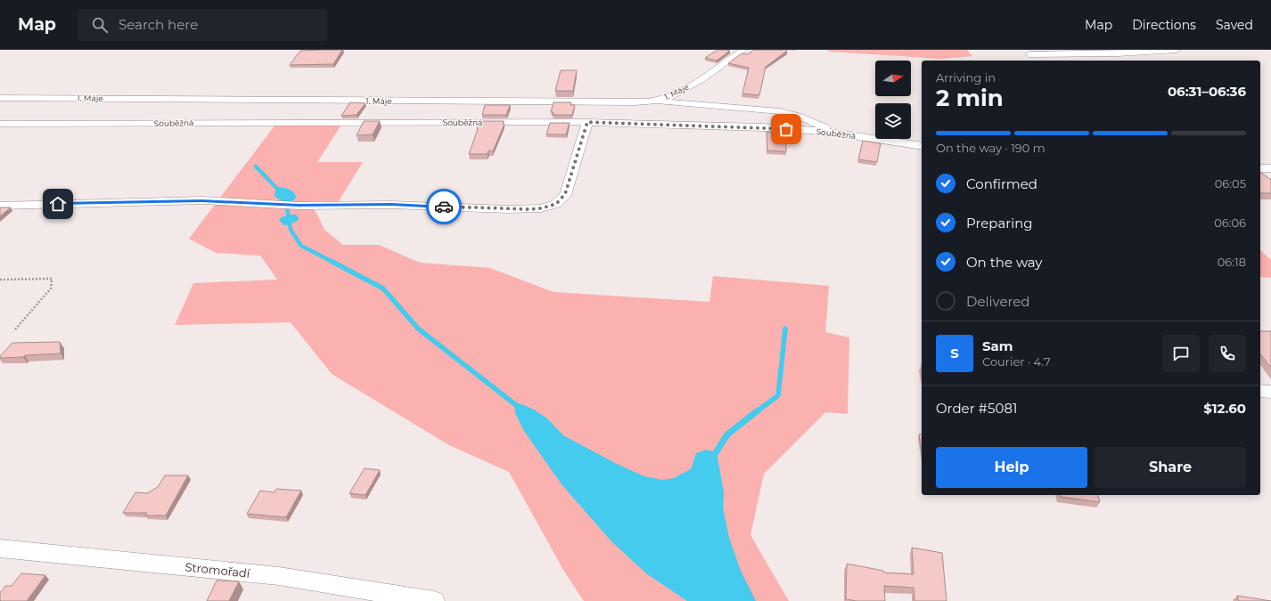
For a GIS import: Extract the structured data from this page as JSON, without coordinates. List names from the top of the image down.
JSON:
{
  "streets": {
    "street": ["1. Máje", "Souběžná", "Stromořadí"]
  },
  "north": "right",
  "page": {
    "header": "Map",
    "search": "Search here",
    "nav": ["Map", "Directions", "Saved"],
    "heading": ["2 min", "Arriving in", "06:31–06:36"],
    "panel": [
      "Sam",
      "Courier · 4.7",
      "Order #5081",
      "$12.60"
    ],
    "bar": "On the way · 190 m",
    "list": [
      ["Confirmed", "06:05"],
      ["Preparing", "06:06"],
      ["On the way", "06:18"],
      "Delivered"
    ],
    "round": "S",
    "buttons": ["Help", "Share"]
  }
}
